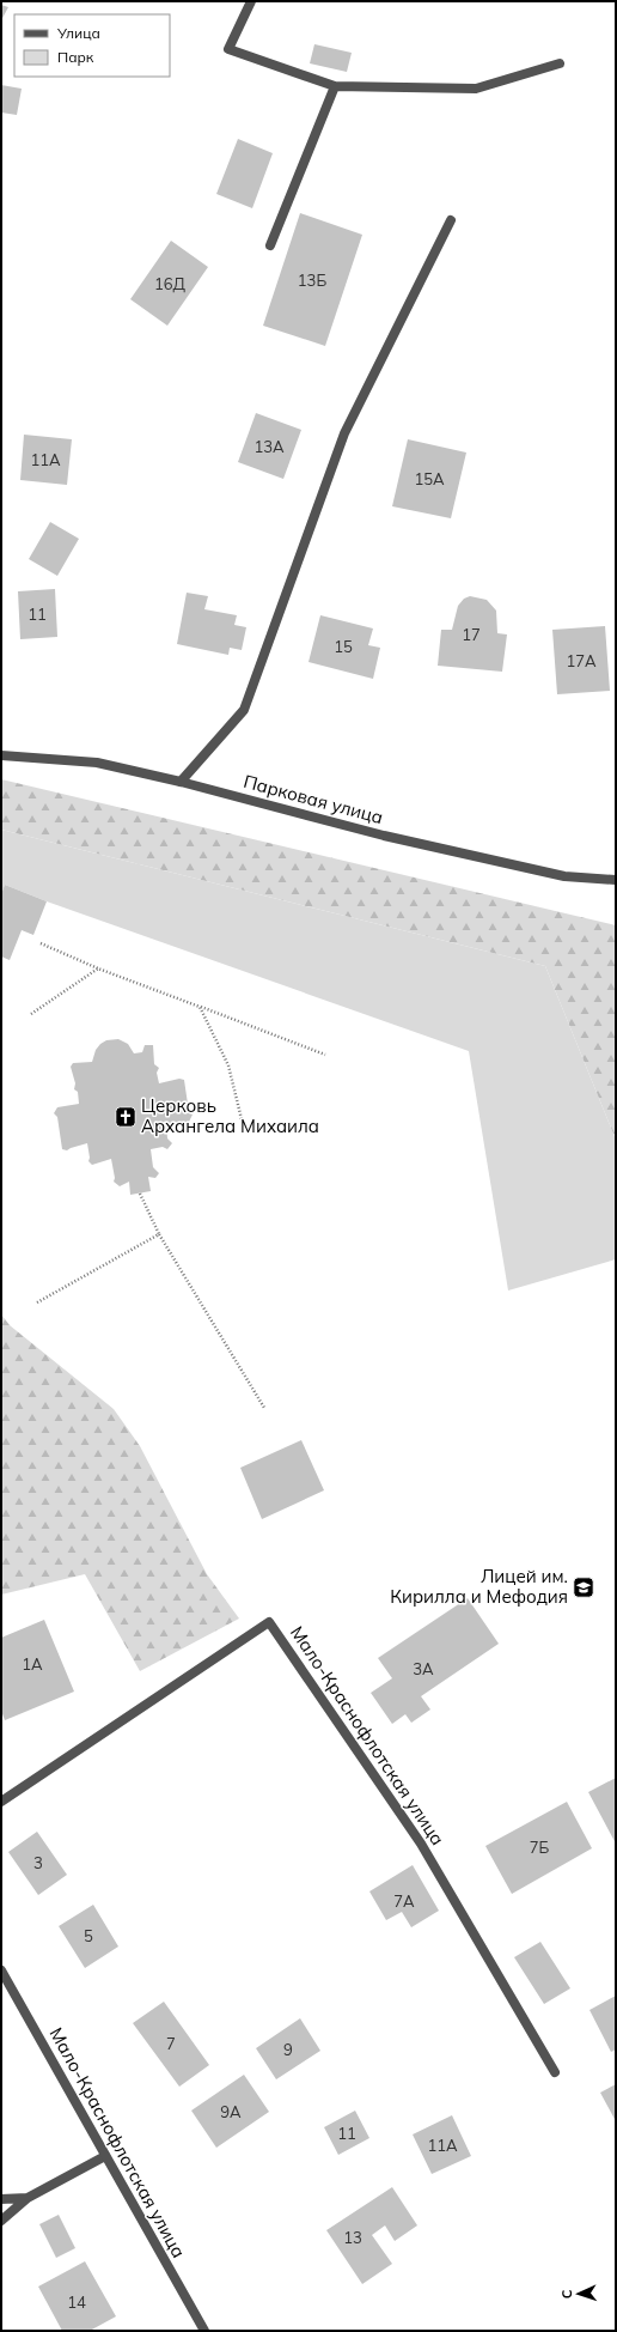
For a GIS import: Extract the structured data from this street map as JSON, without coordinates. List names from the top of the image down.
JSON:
{
  "streets": {
    "street": ["Парковая улица", "Мало-Краснофлотская улица"]
  },
  "places": {
    "church": ["Церковь Архангела Михаила"],
    "school or university": ["Лицей им. Кирилла и Мефодия"]
  },
  "house_numbers": [
    "13Б",
    "16Д",
    "13А",
    "11А",
    "15А",
    "11",
    "17",
    "15",
    "17А",
    "1А",
    "3А",
    "7Б",
    "3",
    "7А",
    "5",
    "7",
    "9",
    "9А",
    "11",
    "11А",
    "13",
    "14"
  ],
  "legend": ["Улица", "Парк"],
  "north": "left"
}
